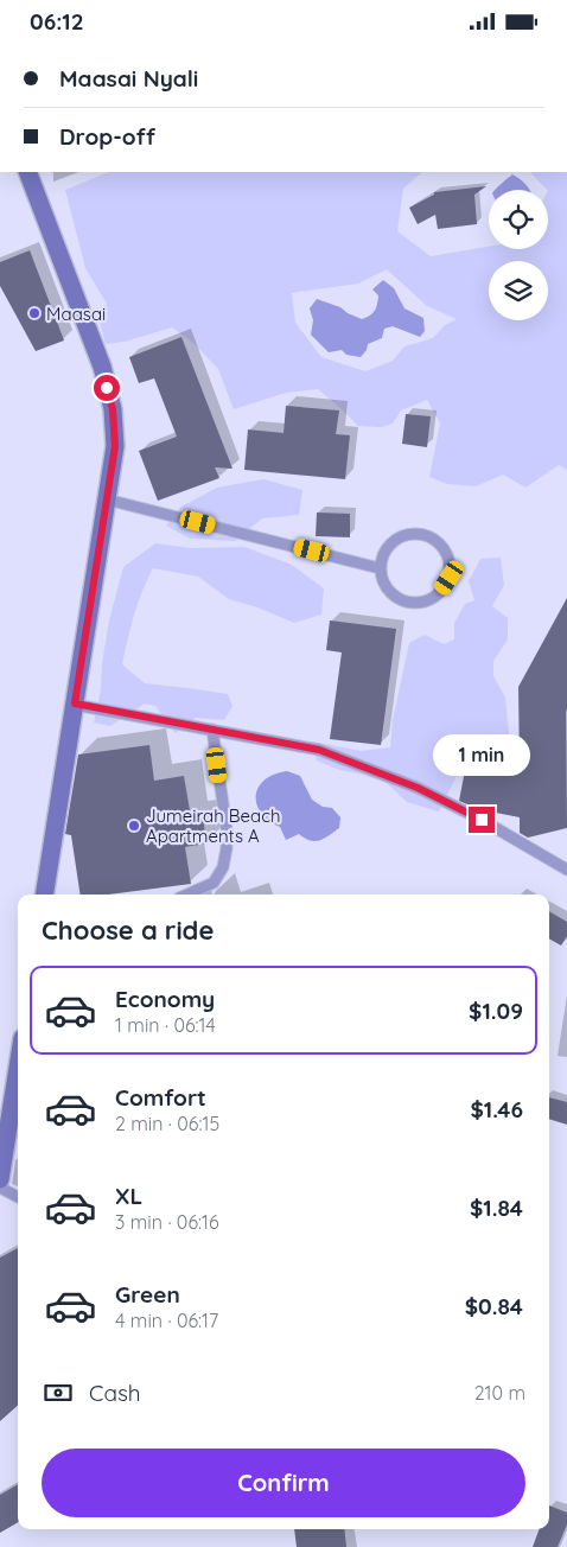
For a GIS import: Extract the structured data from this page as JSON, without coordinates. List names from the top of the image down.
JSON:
{
  "places": ["Maasai", "Jumeirah Beach Apartments A"],
  "page": {
    "status": "06:12",
    "banner": ["Maasai Nyali", "Drop-off"],
    "bubble": "1 min",
    "heading": "Choose a ride",
    "list": [
      {
        "name": "Economy",
        "note": "1 min · 06:14",
        "value": "$1.09"
      },
      {
        "name": "Comfort",
        "note": "2 min · 06:15",
        "value": "$1.46"
      },
      {
        "name": "XL",
        "note": "3 min · 06:16",
        "value": "$1.84"
      },
      {
        "name": "Green",
        "note": "4 min · 06:17",
        "value": "$0.84"
      }
    ],
    "pay": ["Cash", "210 m"],
    "buttons": "Confirm"
  }
}
